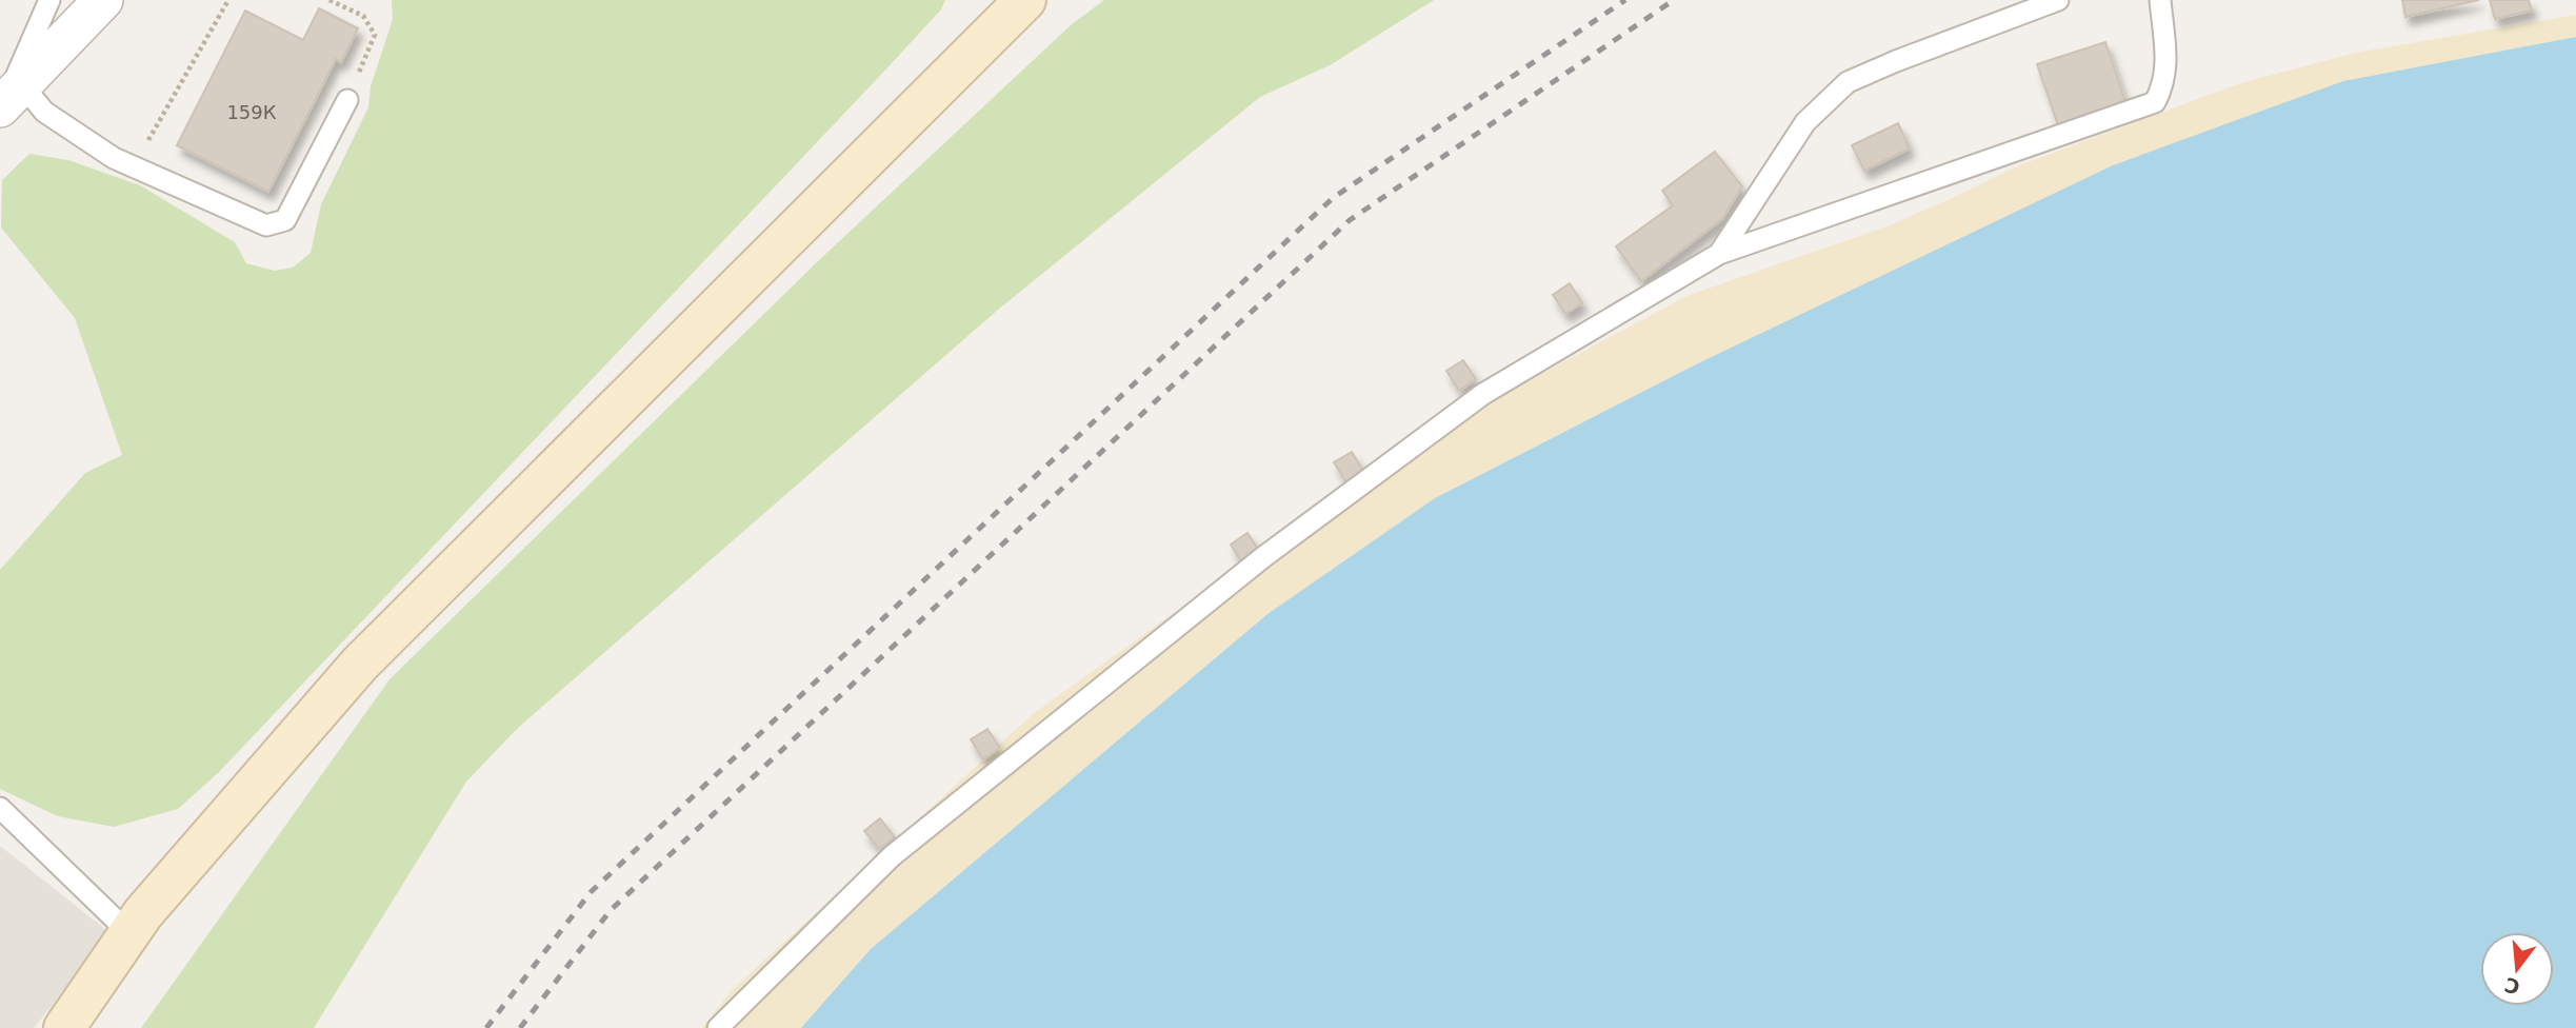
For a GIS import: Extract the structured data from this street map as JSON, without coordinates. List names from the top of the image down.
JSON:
{
  "house_numbers": ["159К"],
  "north": "bottom"
}
